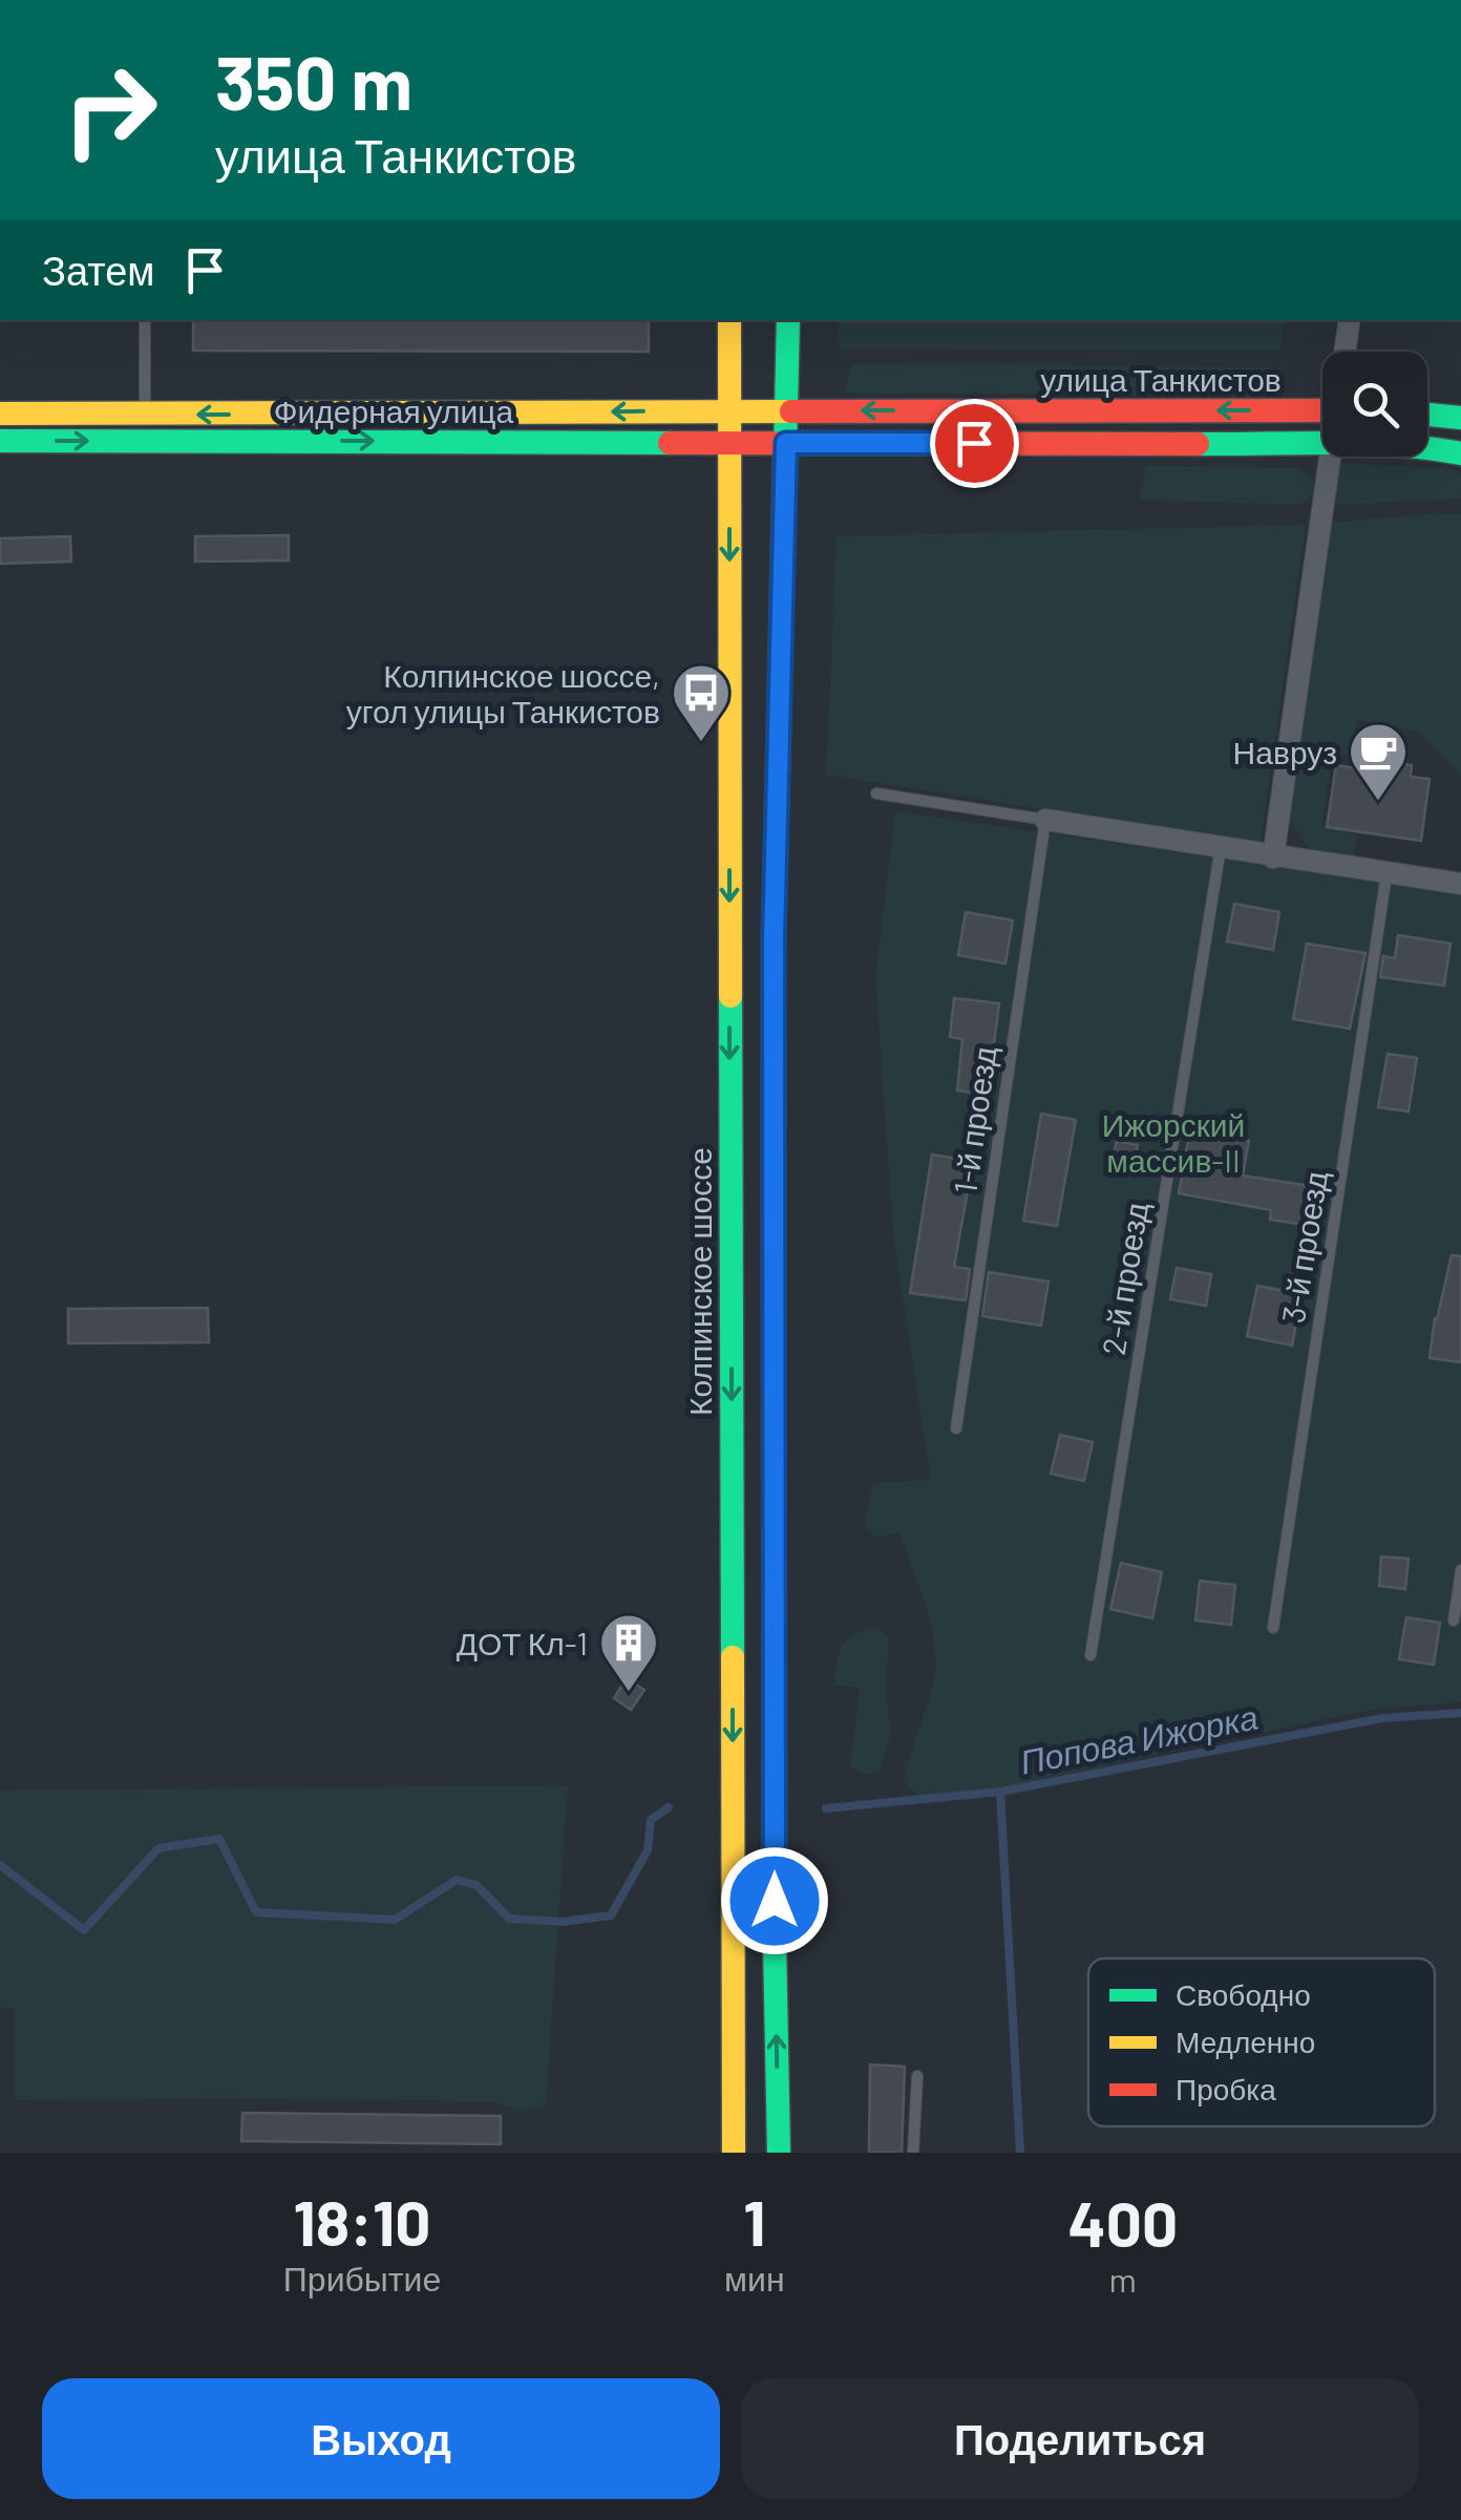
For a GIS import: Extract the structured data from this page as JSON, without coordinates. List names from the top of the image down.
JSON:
{
  "streets": {
    "main road": ["улица Танкистов", "Фидерная улица", "Колпинское шоссе"],
    "lane": ["1-й проезд", "3-й проезд", "2-й проезд"]
  },
  "crossings": [
    ["улица Танкистов", "Фидерная улица"],
    ["улица Танкистов", "Колпинское шоссе"],
    ["Фидерная улица", "Колпинское шоссе"]
  ],
  "water": ["Попова Ижорка"],
  "parks": ["Ижорский массив-II"],
  "places": {
    "bus stop": ["Колпинское шоссе, угол улицы Танкистов"],
    "cafe": ["Навруз"],
    "building": ["ДОТ Кл-1"]
  },
  "legend": ["Свободно", "Медленно", "Пробка"],
  "page": {
    "turn": ["350 m", "улица Танкистов"],
    "then": "Затем",
    "eta": [
      "18:10",
      "Прибытие",
      "1",
      "мин",
      "400",
      "m"
    ],
    "buttons": ["Выход", "Поделиться"]
  }
}
